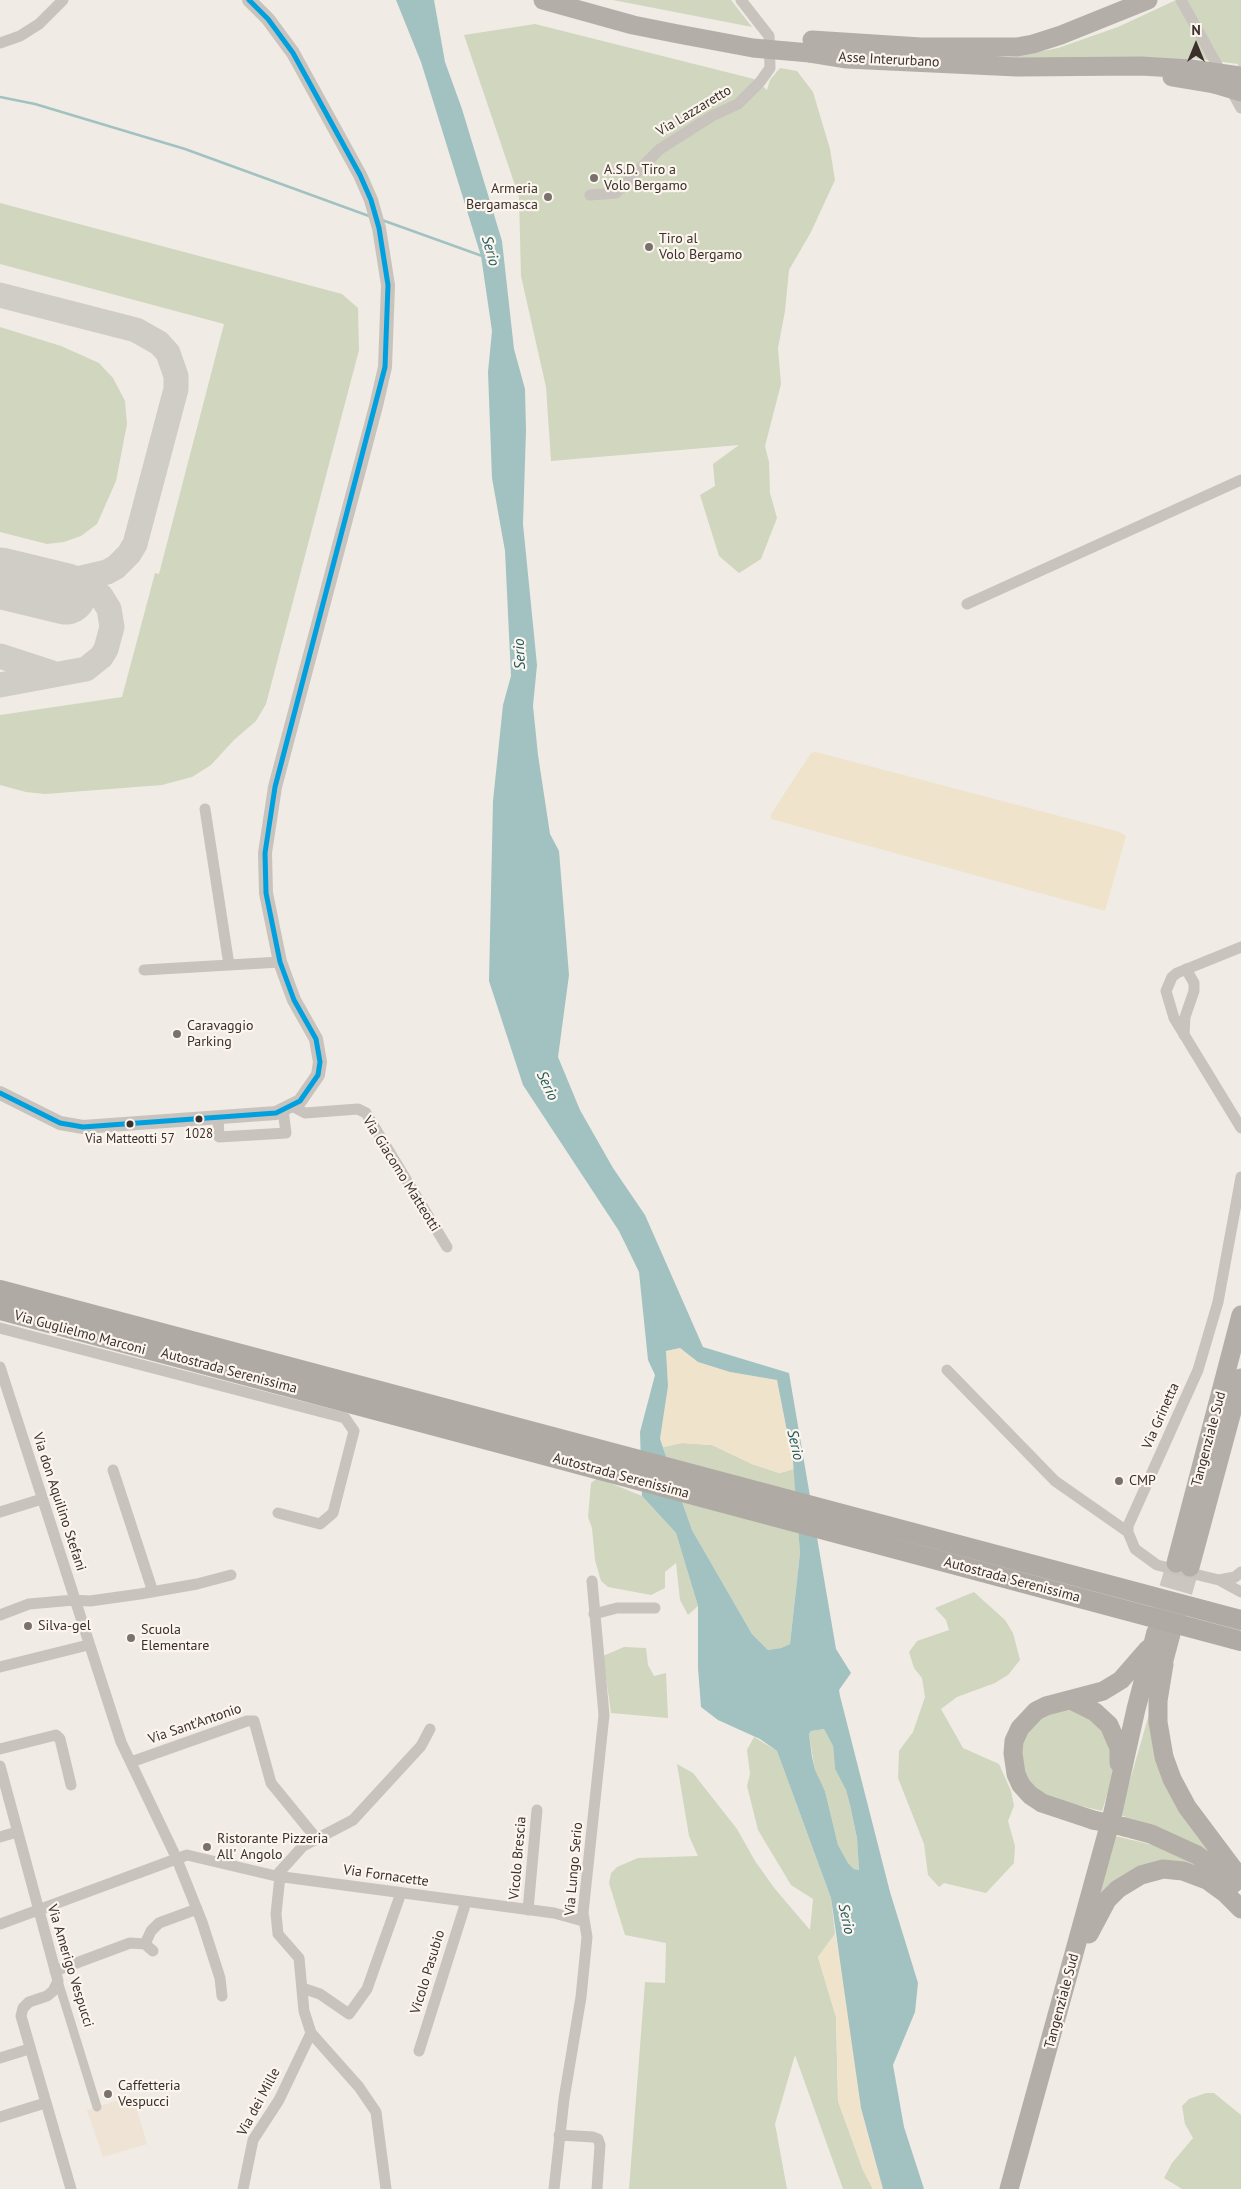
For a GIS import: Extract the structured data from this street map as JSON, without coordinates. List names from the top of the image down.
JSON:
{
  "streets": {
    "highway": ["Asse Interurbano", "Autostrada Serenissima", "Tangenziale Sud"],
    "street": [
      "Via Lazzaretto",
      "Via Giacomo Matteotti",
      "Via Guglielmo Marconi",
      "Via Grinetta",
      "Via don Aquilino Stefani",
      "Via Sant'Antonio",
      "Vicolo Brescia",
      "Via Lungo Serio",
      "Via Fornacette",
      "Via Amerigo Vespucci",
      "Vicolo Pasubio",
      "Via dei Mille"
    ]
  },
  "crossings": [
    ["Vicolo Brescia", "Via Fornacette"],
    ["Via Lungo Serio", "Via Fornacette"],
    ["Via Fornacette", "Vicolo Pasubio"]
  ],
  "water": ["Serio"],
  "places": [
    "A.S.D. Tiro a Volo Bergamo",
    "Armeria Bergamasca",
    "Tiro al Volo Bergamo",
    "Caravaggio Parking",
    "1028",
    "Via Matteotti 57",
    "CMP",
    "Silva-gel",
    "Scuola Elementare",
    "Ristorante Pizzeria All' Angolo",
    "Caffetteria Vespucci"
  ],
  "north": "top"
}
